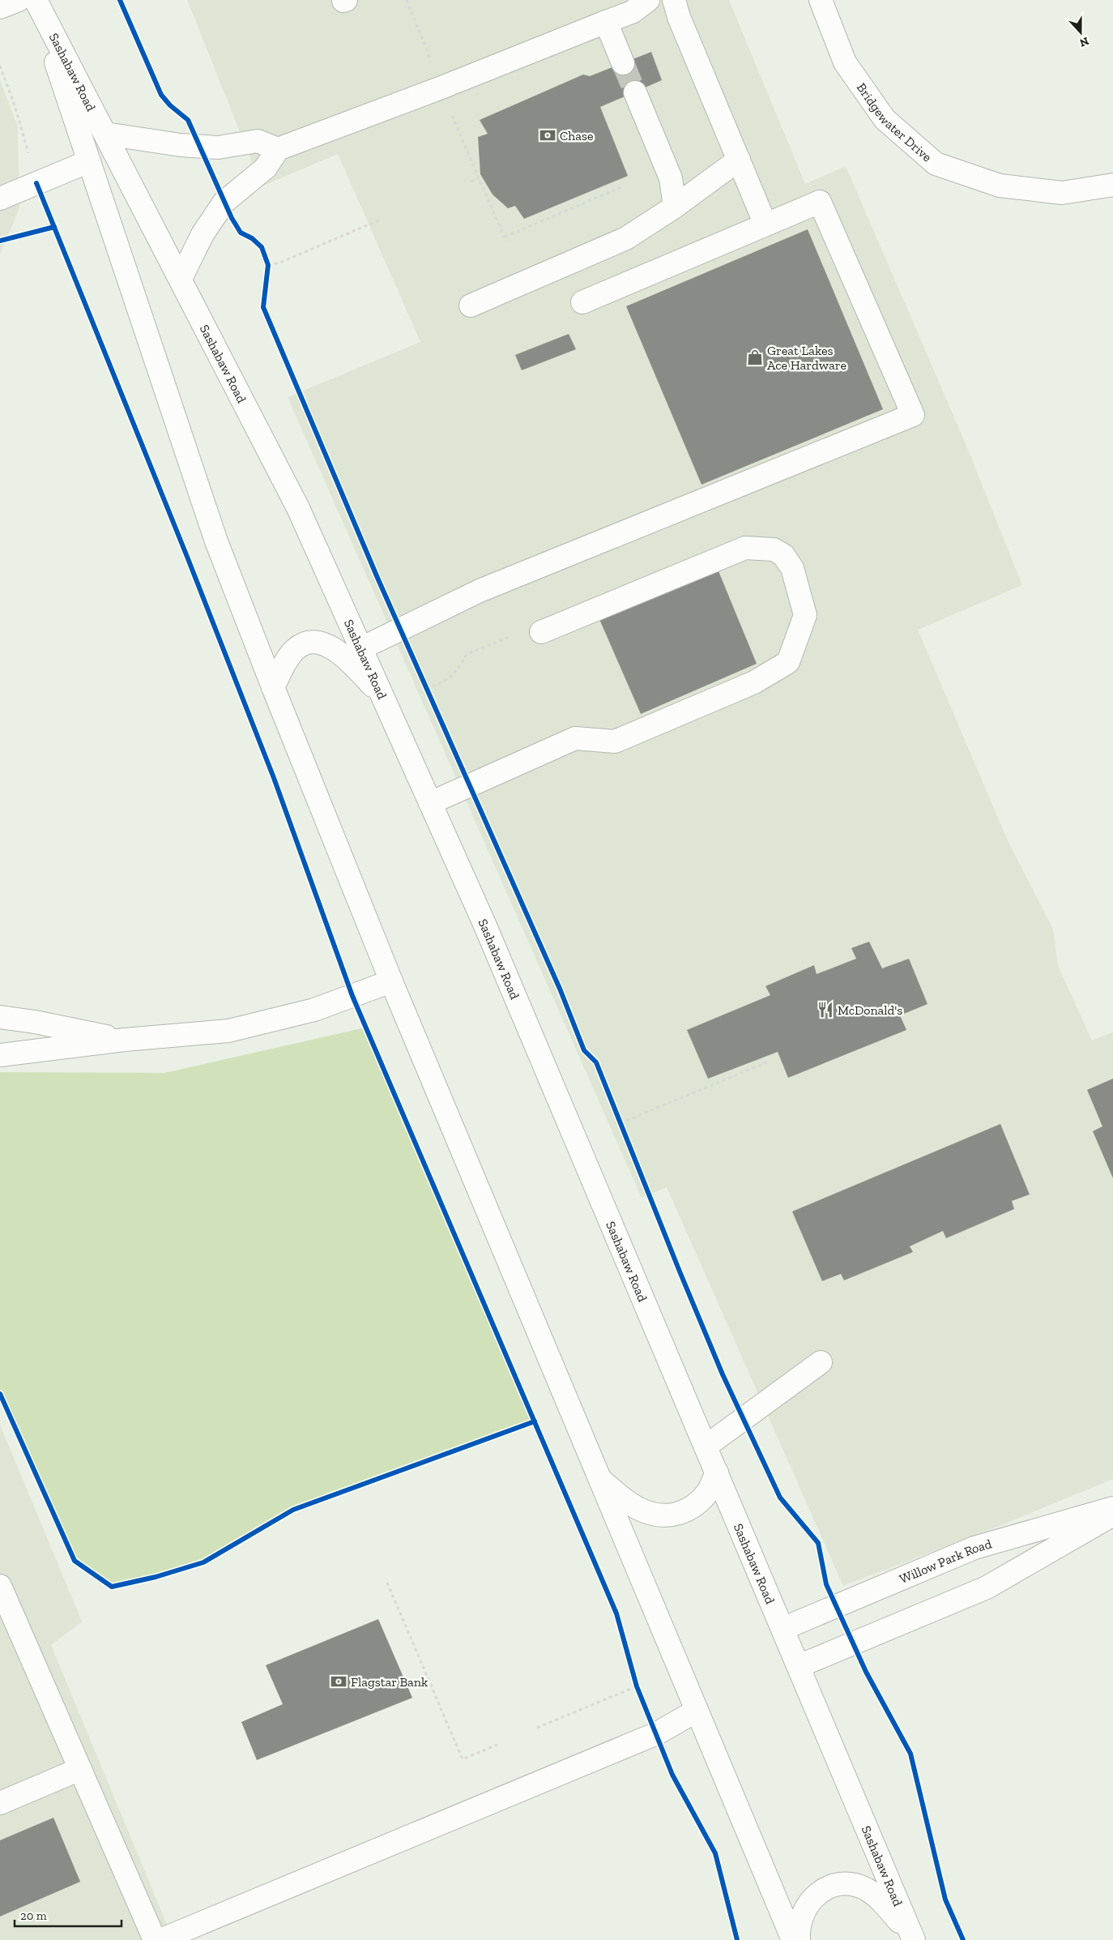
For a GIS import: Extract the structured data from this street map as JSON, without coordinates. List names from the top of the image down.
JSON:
{
  "streets": {
    "main road": ["Sashabaw Road", "Bridgewater Drive", "Willow Park Road"]
  },
  "crossings": [
    ["Sashabaw Road", "Willow Park Road"]
  ],
  "places": {
    "bank": ["Chase", "Flagstar Bank"],
    "shop": ["Great Lakes Ace Hardware"],
    "restaurant": ["McDonald's"]
  },
  "scale_bar": "20 m",
  "north": "bottom"
}
